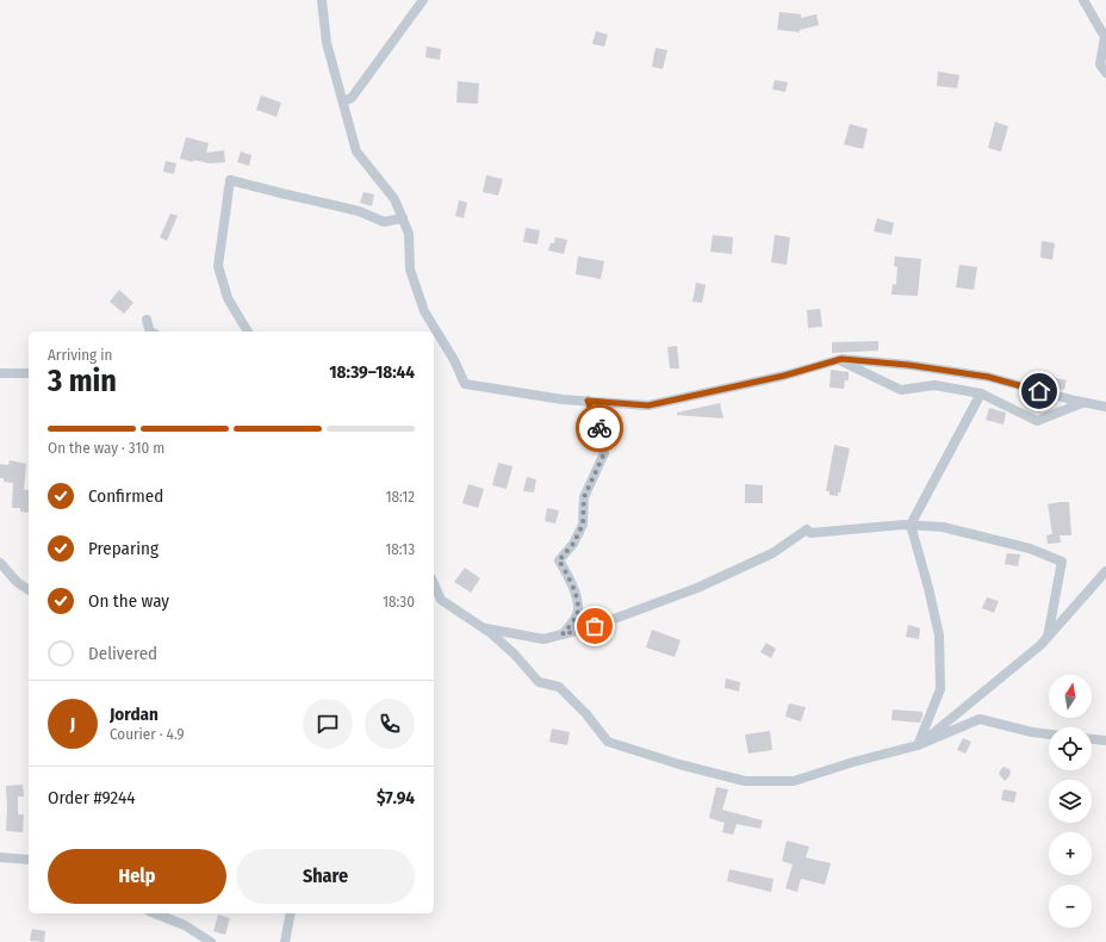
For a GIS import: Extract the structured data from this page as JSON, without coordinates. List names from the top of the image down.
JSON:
{
  "north": "top",
  "page": {
    "heading": ["3 min", "Arriving in", "18:39–18:44"],
    "panel": [
      "Jordan",
      "Courier · 4.9",
      "Order #9244",
      "$7.94"
    ],
    "bar": "On the way · 310 m",
    "list": [
      ["Confirmed", "18:12"],
      ["Preparing", "18:13"],
      ["On the way", "18:30"],
      "Delivered"
    ],
    "map_buttons": ["+", "−"],
    "round": "J",
    "buttons": ["Help", "Share"]
  }
}
